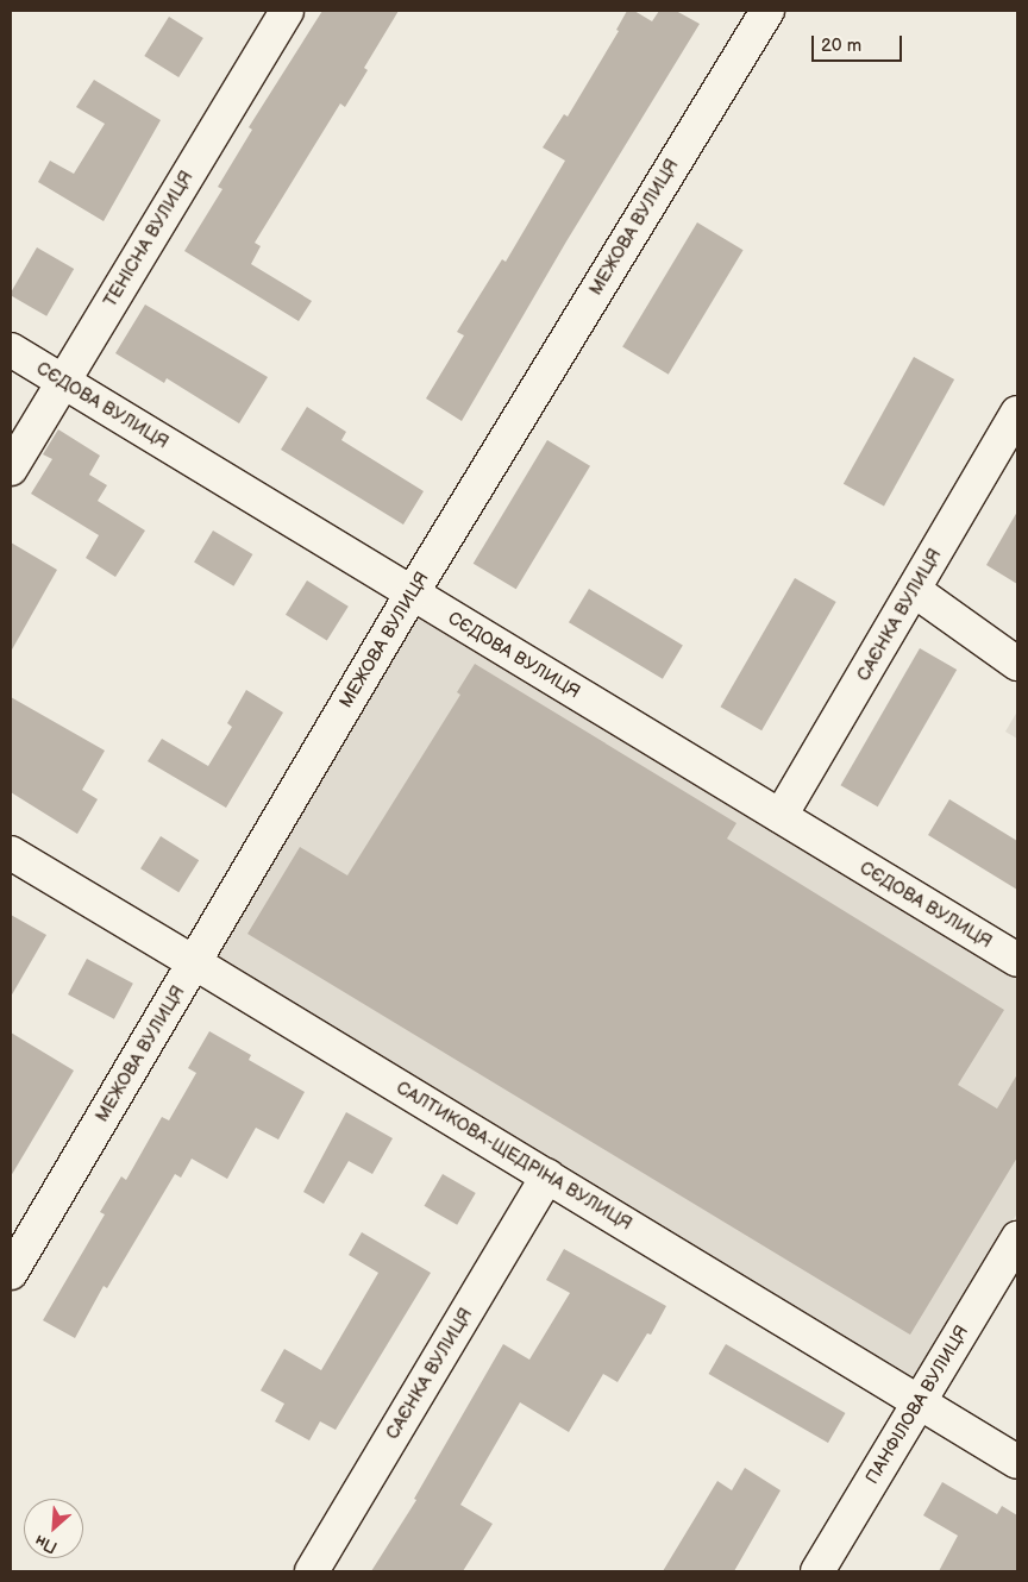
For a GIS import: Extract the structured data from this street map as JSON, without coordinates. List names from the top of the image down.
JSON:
{
  "streets": {
    "street": [
      "МЕЖОВА ВУЛИЦЯ",
      "ТЕНІСНА ВУЛИЦЯ",
      "СЄДОВА ВУЛИЦЯ",
      "САЄНКА ВУЛИЦЯ",
      "САЛТИКОВА-ЩЕДРІНА ВУЛИЦЯ",
      "ПАНФІЛОВА ВУЛИЦЯ"
    ]
  },
  "crossings": [
    ["МЕЖОВА ВУЛИЦЯ", "СЄДОВА ВУЛИЦЯ"],
    ["МЕЖОВА ВУЛИЦЯ", "САЛТИКОВА-ЩЕДРІНА ВУЛИЦЯ"],
    ["ТЕНІСНА ВУЛИЦЯ", "СЄДОВА ВУЛИЦЯ"],
    ["СЄДОВА ВУЛИЦЯ", "САЄНКА ВУЛИЦЯ"],
    ["САЄНКА ВУЛИЦЯ", "САЛТИКОВА-ЩЕДРІНА ВУЛИЦЯ"],
    ["САЛТИКОВА-ЩЕДРІНА ВУЛИЦЯ", "ПАНФІЛОВА ВУЛИЦЯ"]
  ],
  "scale_bar": "20 m",
  "north": "bottom left"
}
